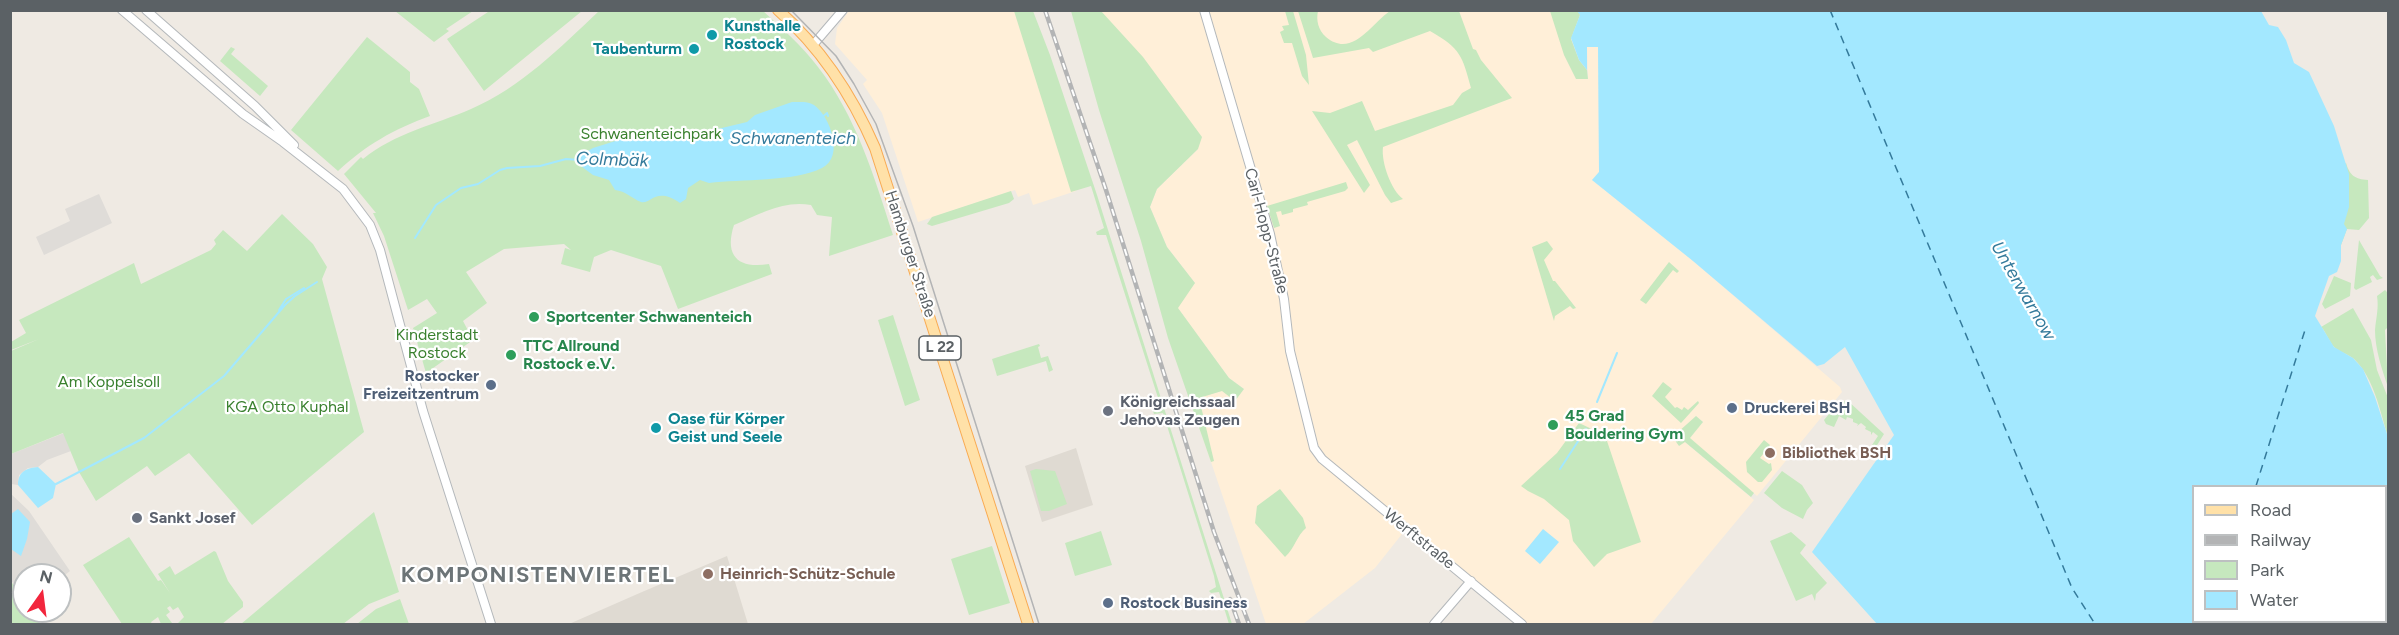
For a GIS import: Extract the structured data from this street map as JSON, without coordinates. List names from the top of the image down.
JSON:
{
  "streets": {
    "main road": ["Hamburger Straße", "L 22"],
    "street": ["Carl-Hopp-Straße", "Werftstraße"]
  },
  "crossings": [
    ["Carl-Hopp-Straße", "Werftstraße"]
  ],
  "districts": ["KOMPONISTENVIERTEL"],
  "water": ["Schwanenteich", "Colmbäk", "Unterwarnow"],
  "parks": [
    "Schwanenteichpark",
    "Kinderstadt Rostock",
    "Am Koppelsoll",
    "KGA Otto Kuphal"
  ],
  "places": [
    "Kunsthalle Rostock",
    "Taubenturm",
    "Sportcenter Schwanenteich",
    "TTC Allround Rostock e.V.",
    "Rostocker Freizeitzentrum",
    "Druckerei BSH",
    "Königreichssaal Jehovas Zeugen",
    "45 Grad Bouldering Gym",
    "Oase für Körper Geist und Seele",
    "Bibliothek BSH",
    "Sankt Josef",
    "Heinrich-Schütz-Schule",
    "Rostock Business"
  ],
  "legend": [
    "Road",
    "Railway",
    "Park",
    "Water"
  ],
  "north": "top"
}
